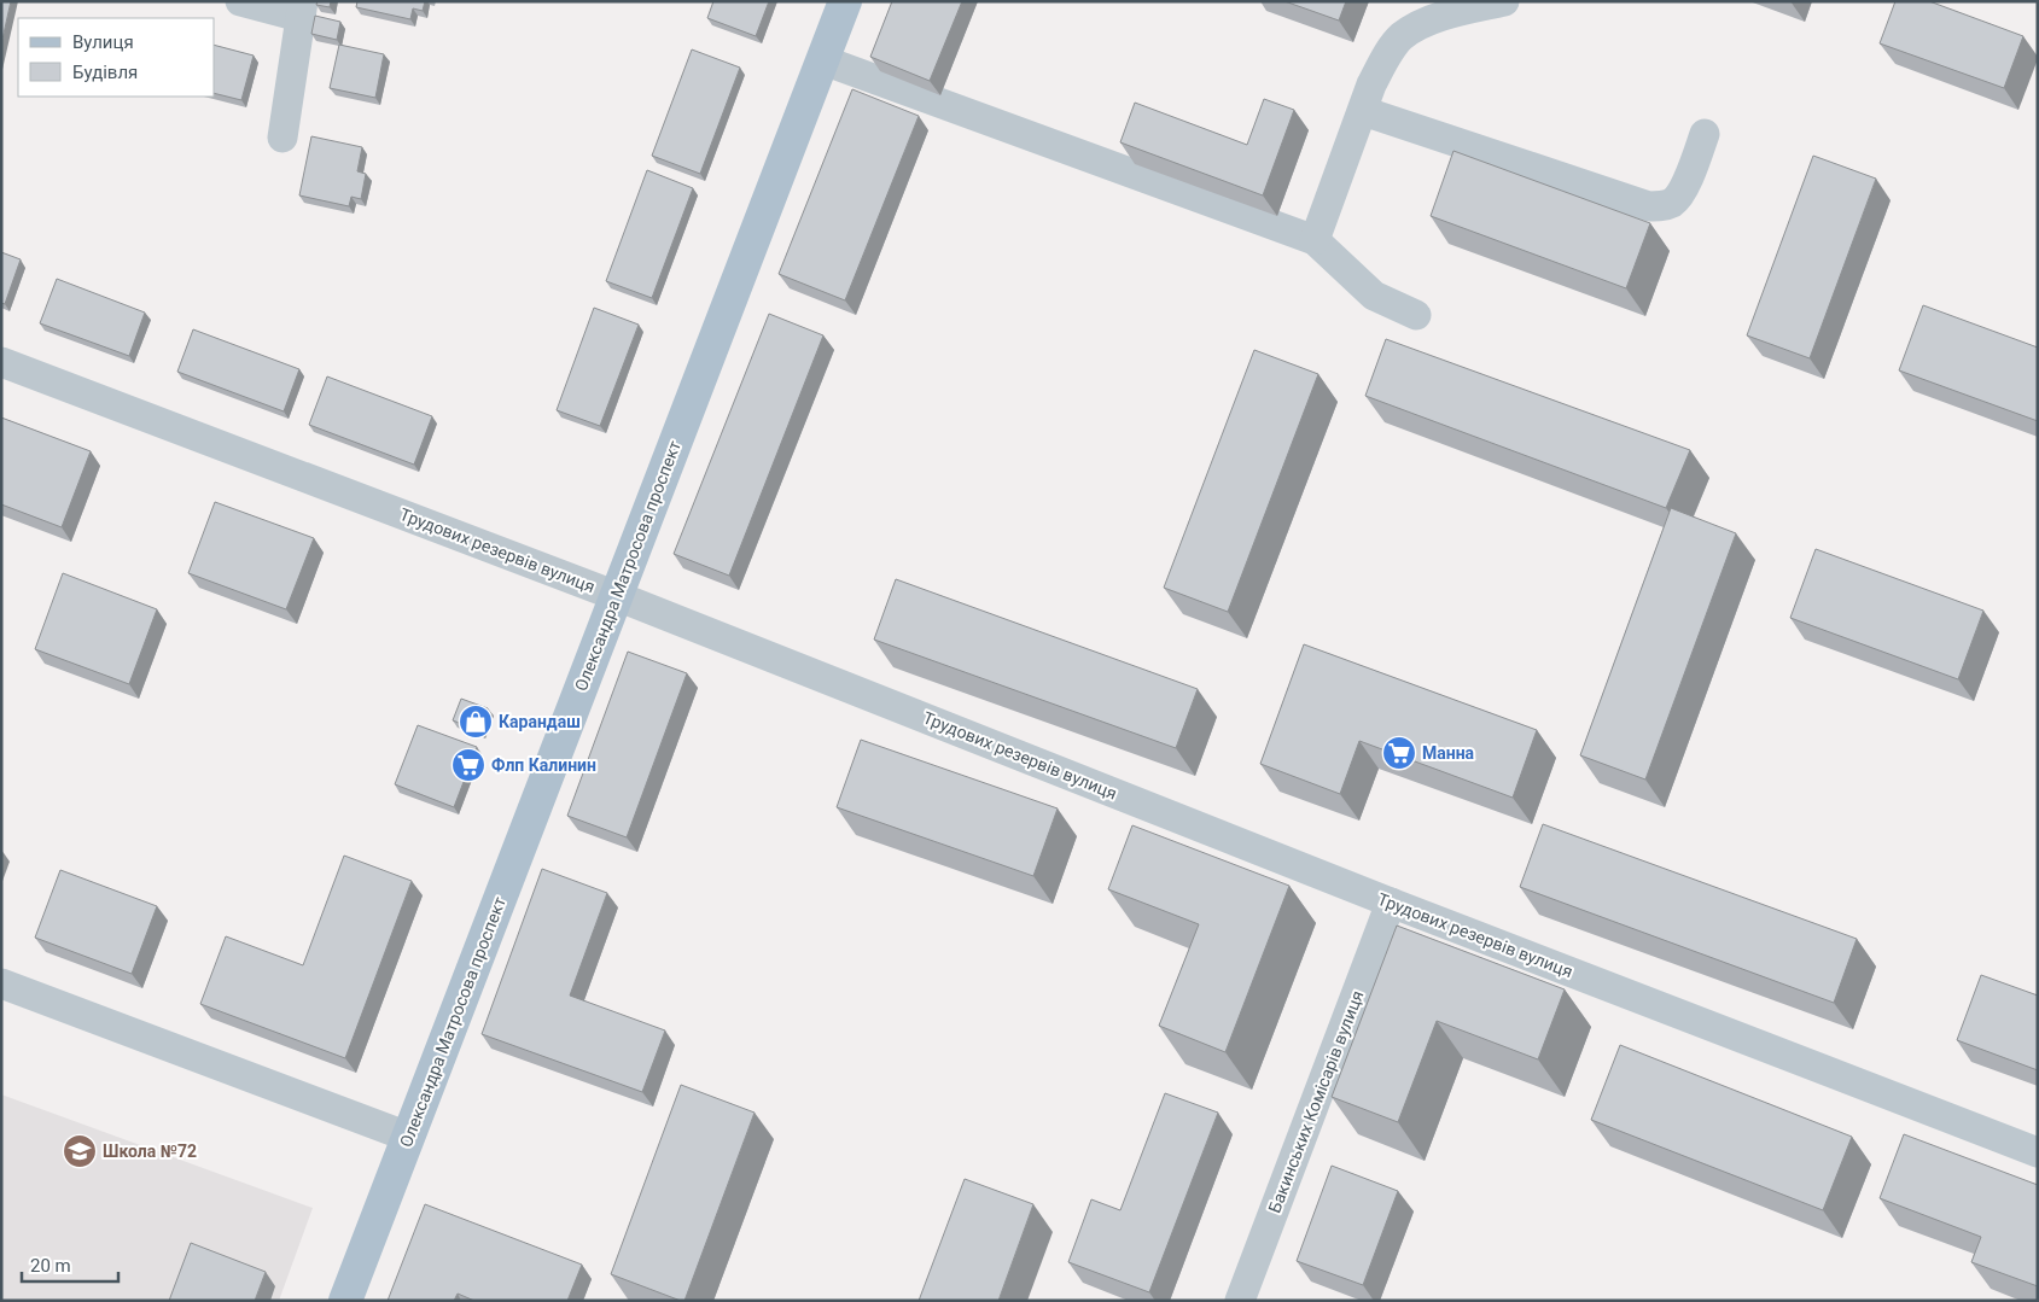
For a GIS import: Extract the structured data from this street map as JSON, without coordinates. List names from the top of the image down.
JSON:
{
  "streets": {
    "main road": ["Олександра Матросова проспект"],
    "street": ["Трудових резервів вулиця", "Бакинських Комісарів вулиця"]
  },
  "crossings": [
    ["Трудових резервів вулиця", "Олександра Матросова проспект"],
    ["Трудових резервів вулиця", "Бакинських Комісарів вулиця"]
  ],
  "places": {
    "shop": ["Карандаш"],
    "supermarket": ["Манна", "Флп Калинин"],
    "school or university": ["Школа №72"]
  },
  "legend": ["Вулиця", "Будівля"],
  "scale_bar": "20 m"
}
